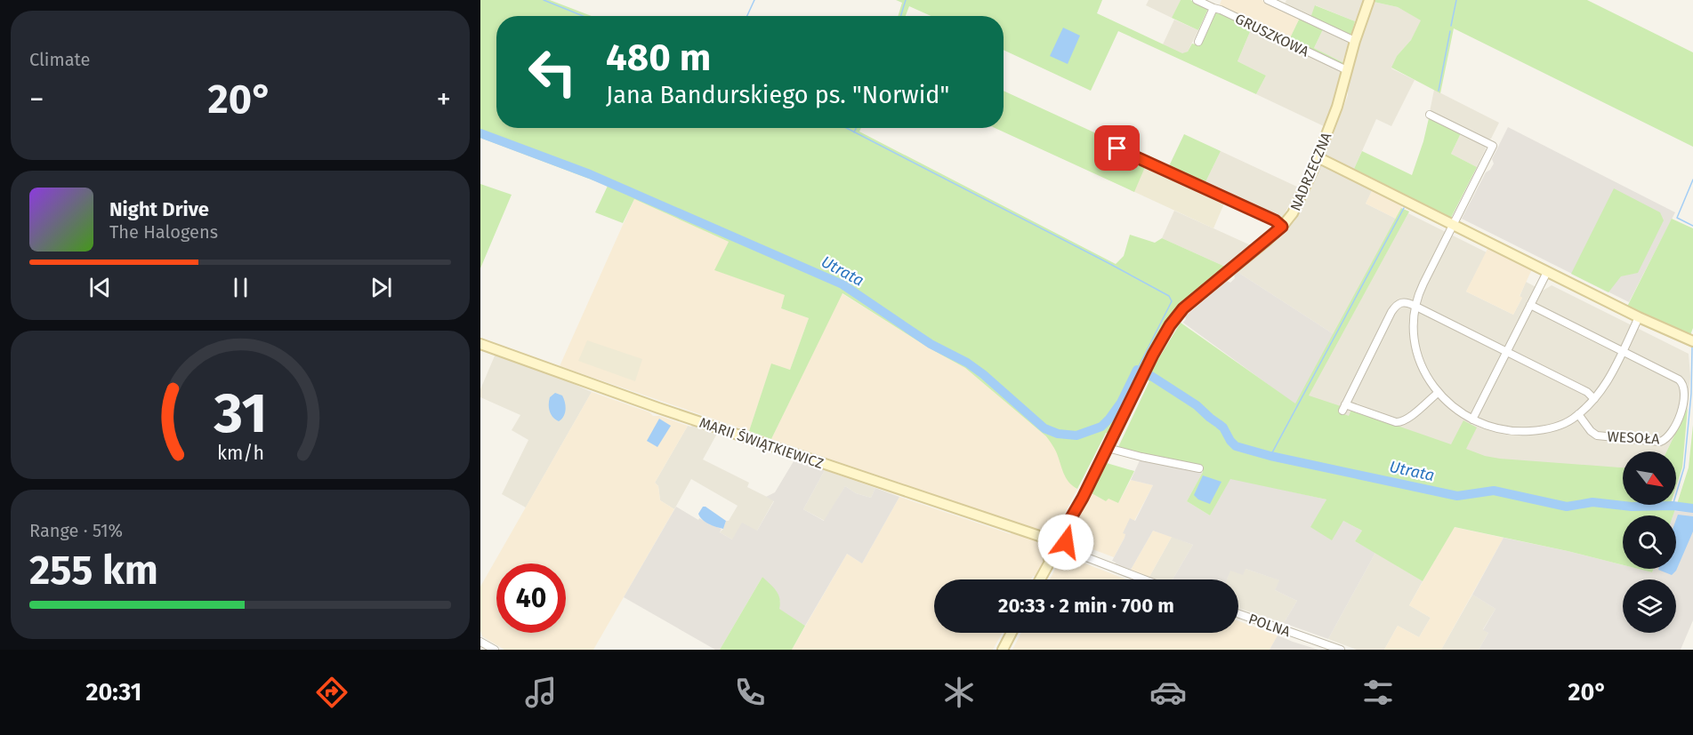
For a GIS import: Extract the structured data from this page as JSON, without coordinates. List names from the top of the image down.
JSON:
{
  "streets": {
    "street": [
      "GRUSZKOWA",
      "NADRZECZNA",
      "WESOŁA",
      "MARII ŚWIĄTKIEWICZ",
      "POLNA"
    ]
  },
  "crossings": [
    ["GRUSZKOWA", "NADRZECZNA"],
    ["NADRZECZNA", "MARII ŚWIĄTKIEWICZ"]
  ],
  "water": ["Utrata"],
  "north": "bottom right",
  "page": {
    "tile": [
      "Climate",
      ["Range · 51%", "255 km"]
    ],
    "turn": ["480 m", "Jana Bandurskiego ps. \"Norwid\""],
    "heat": ["−", "20°", "+"],
    "song": ["Night Drive", "The Halogens"],
    "limit": "40",
    "trip": "20:33 · 2 min · 700 m",
    "tabs": ["20:31", "20°"],
    "gauge": ["31", "km/h"]
  }
}
